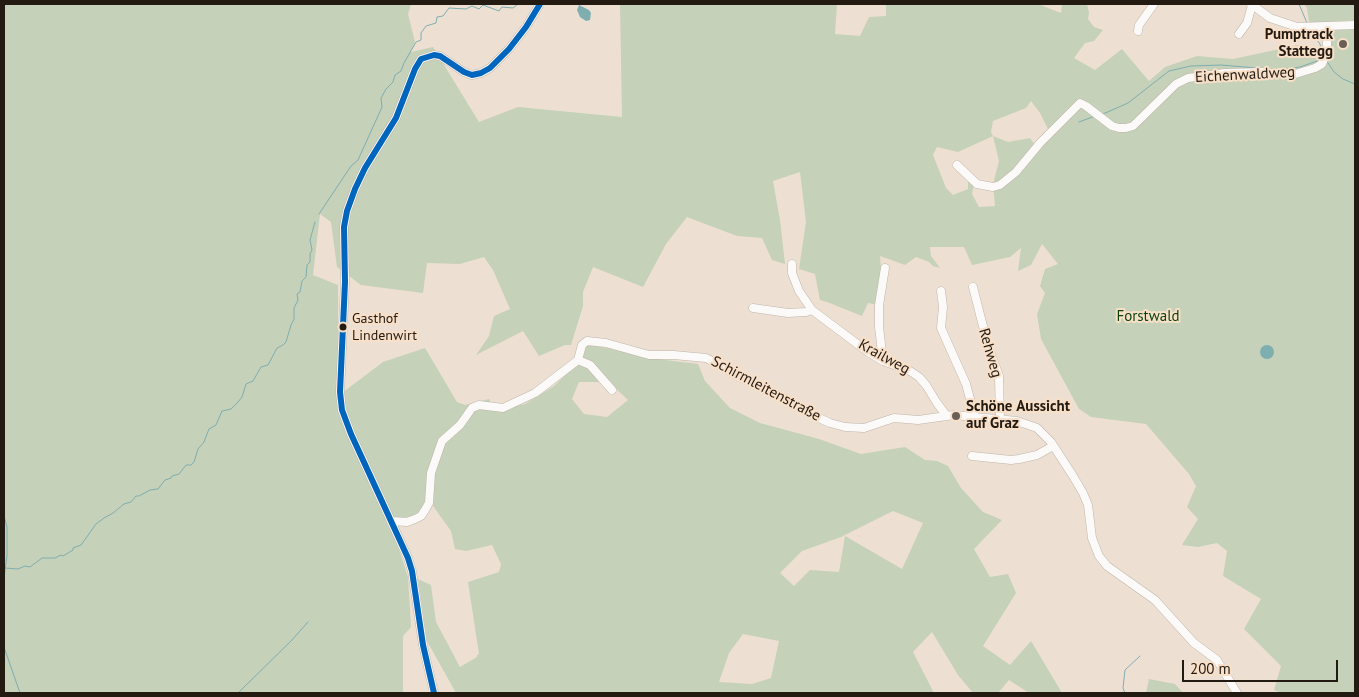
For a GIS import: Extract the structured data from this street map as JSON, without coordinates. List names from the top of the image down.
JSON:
{
  "streets": {
    "street": [
      "Eichenwaldweg",
      "Rehweg",
      "Krailweg",
      "Schirmleitenstraße"
    ]
  },
  "crossings": [
    ["Rehweg", "Schirmleitenstraße"],
    ["Krailweg", "Schirmleitenstraße"]
  ],
  "parks": ["Forstwald"],
  "places": ["Pumptrack Stattegg", "Gasthof Lindenwirt", "Schöne Aussicht auf Graz"],
  "scale_bar": "200 m"
}
